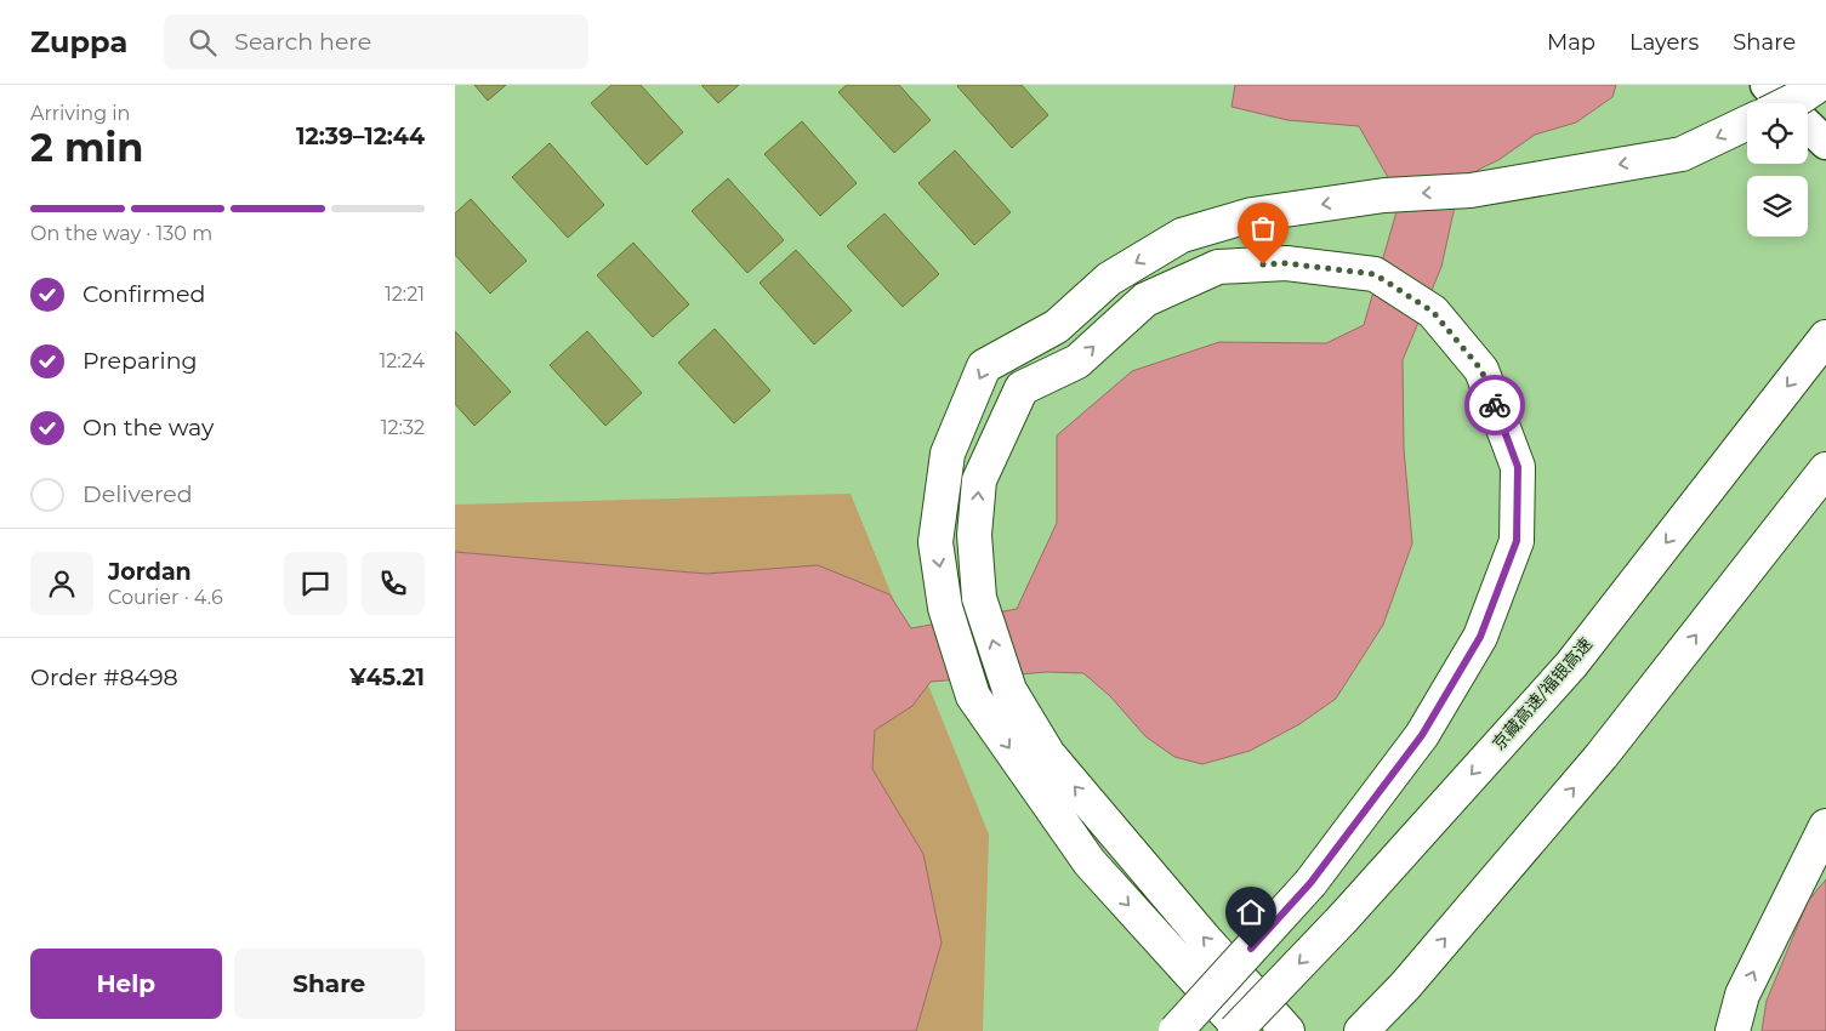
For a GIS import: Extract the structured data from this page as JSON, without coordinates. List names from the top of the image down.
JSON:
{
  "streets": {
    "highway": ["京藏高速/福银高速"]
  },
  "page": {
    "header": "Zuppa",
    "search": "Search here",
    "nav": ["Map", "Layers", "Share"],
    "heading": ["2 min", "Arriving in", "12:39–12:44"],
    "panel": [
      "Jordan",
      "Courier · 4.6",
      "Order #8498",
      "¥45.21"
    ],
    "bar": "On the way · 130 m",
    "list": [
      ["Confirmed", "12:21"],
      ["Preparing", "12:24"],
      ["On the way", "12:32"],
      "Delivered"
    ],
    "buttons": ["Help", "Share"]
  }
}
